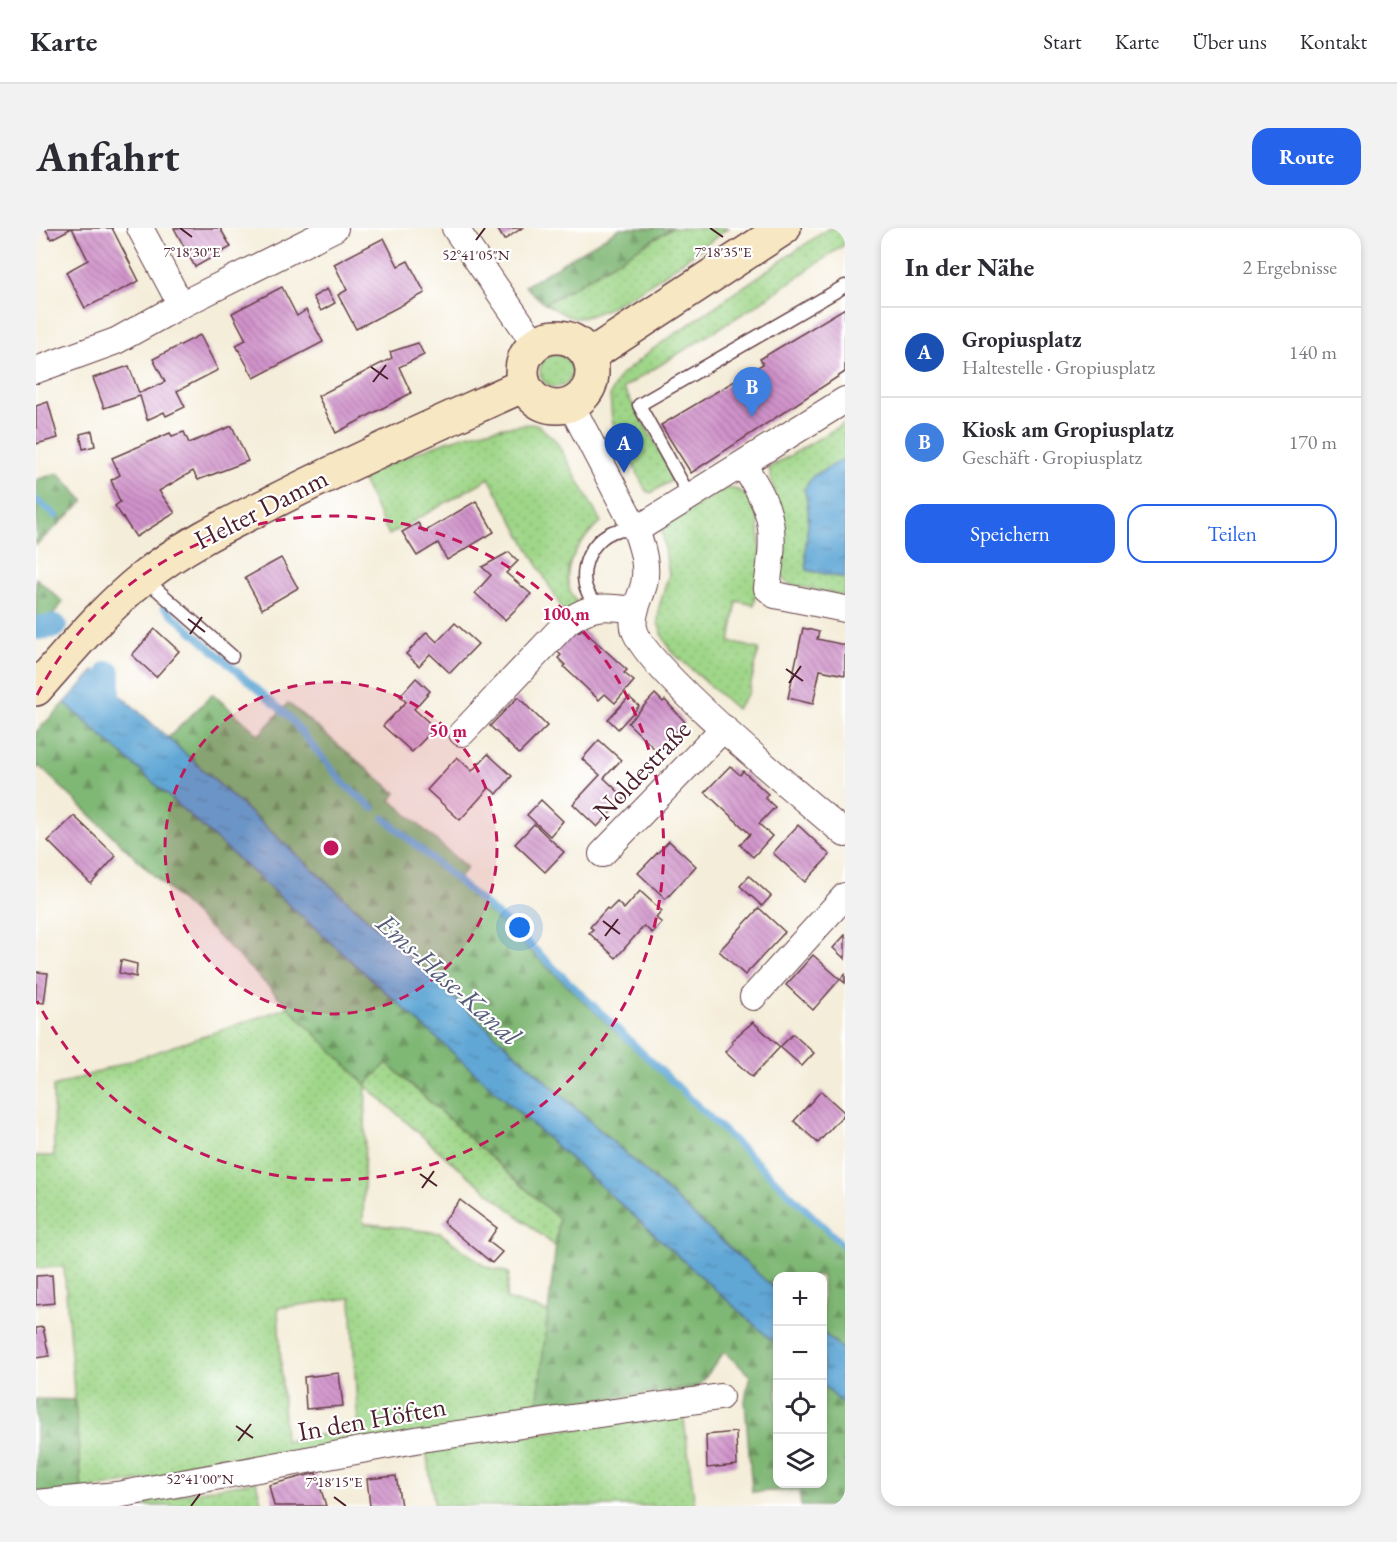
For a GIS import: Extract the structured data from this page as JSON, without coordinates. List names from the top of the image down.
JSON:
{
  "streets": {
    "street": ["Helter Damm", "Noldestraße", "In den Höften"]
  },
  "water": ["Ems-Hase-Kanal"],
  "page": {
    "header": "Karte",
    "nav": [
      "Start",
      "Karte",
      "Über uns",
      "Kontakt"
    ],
    "buttons": [
      "Route",
      ["Speichern", "Teilen"]
    ],
    "title": "Anfahrt",
    "heading": ["In der Nähe", "2 Ergebnisse"],
    "list": [
      {
        "mark": "A",
        "name": "Gropiusplatz",
        "note": "Haltestelle · Gropiusplatz",
        "value": "140 m"
      },
      {
        "mark": "B",
        "name": "Kiosk am Gropiusplatz",
        "note": "Geschäft · Gropiusplatz",
        "value": "170 m"
      }
    ],
    "pins": ["B", "A"],
    "map_buttons": ["+", "−"]
  },
  "coordinates": [
    "7°18'30\"E",
    "7°18'35\"E",
    "52°41'05\"N",
    "52°41'00\"N",
    "7°18'15\"E"
  ],
  "rings": ["100 m", "50 m"]
}
